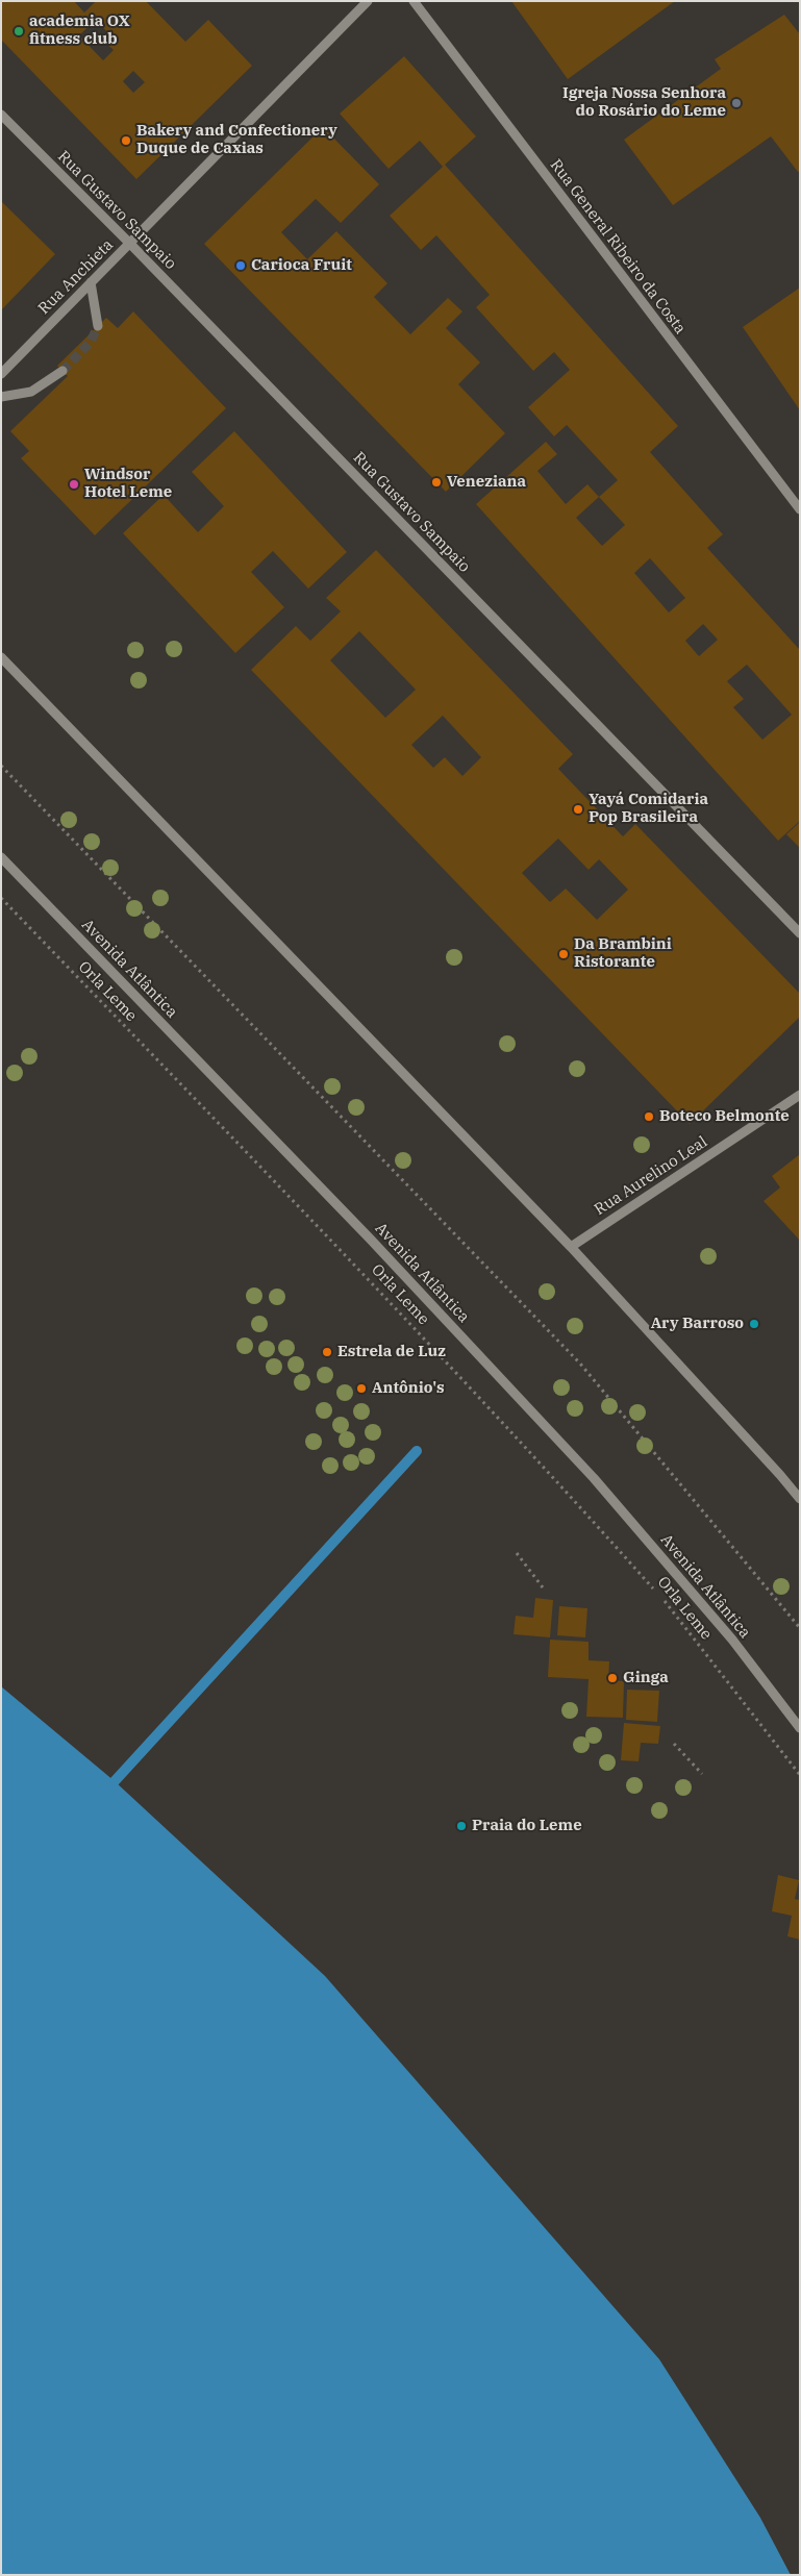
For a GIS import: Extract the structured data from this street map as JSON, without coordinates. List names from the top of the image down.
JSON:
{
  "streets": {
    "street": [
      "Rua Gustavo Sampaio",
      "Rua General Ribeiro da Costa",
      "Rua Anchieta",
      "Avenida Atlântica",
      "Rua Aurelino Leal"
    ],
    "path": ["Orla Leme"]
  },
  "crossings": [
    ["Rua Gustavo Sampaio", "Rua Anchieta"]
  ],
  "places": [
    "academia OX fitness club",
    "Igreja Nossa Senhora do Rosário do Leme",
    "Bakery and Confectionery Duque de Caxias",
    "Carioca Fruit",
    "Veneziana",
    "Windsor Hotel Leme",
    "Yayá Comidaria Pop Brasileira",
    "Da Brambini Ristorante",
    "Boteco Belmonte",
    "Ary Barroso",
    "Estrela de Luz",
    "Antônio's",
    "Ginga",
    "Praia do Leme"
  ]
}
